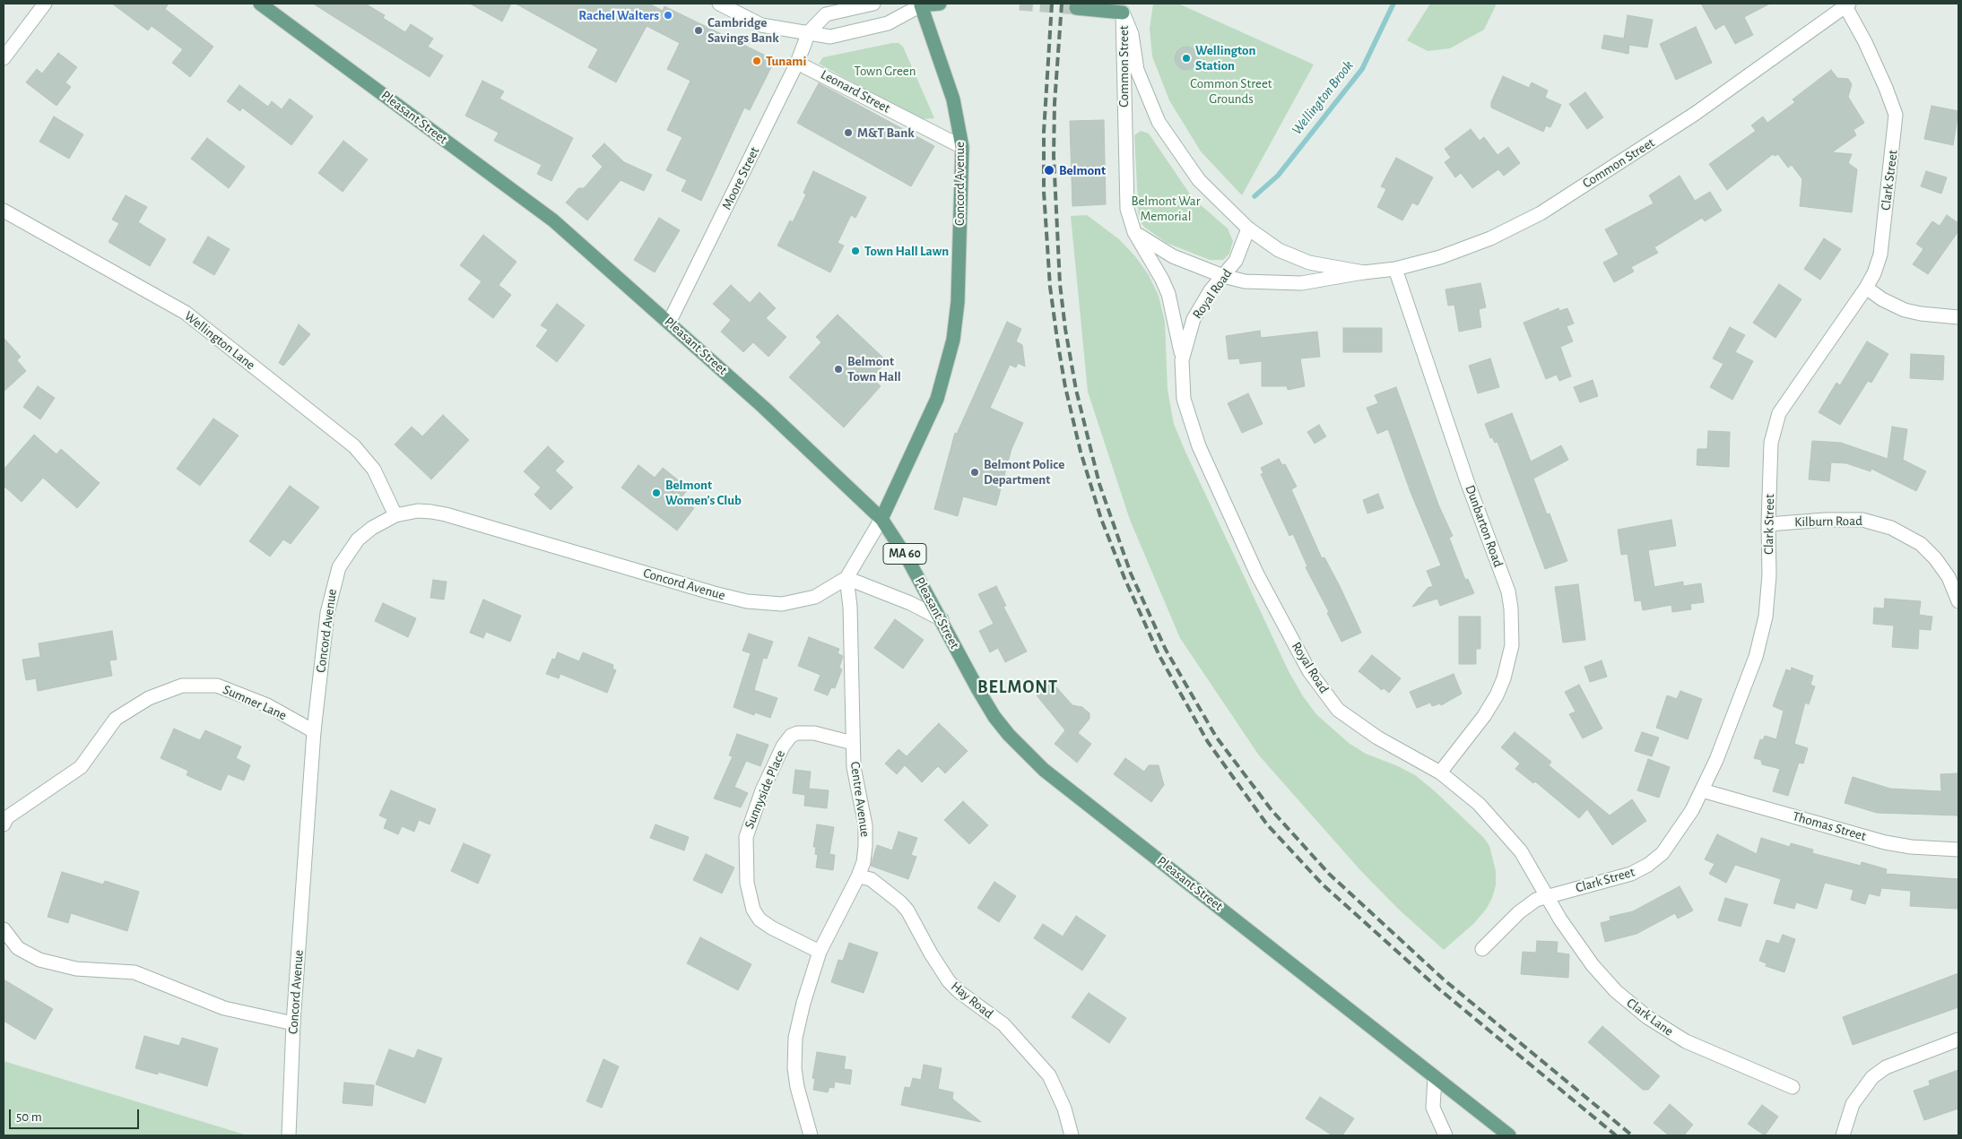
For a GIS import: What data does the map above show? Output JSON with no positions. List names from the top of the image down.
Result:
{
  "streets": {
    "main road": ["Pleasant Street", "Concord Avenue", "MA 60"],
    "street": [
      "Common Street",
      "Leonard Street",
      "Moore Street",
      "Clark Street",
      "Royal Road",
      "Wellington Lane",
      "Kilburn Road",
      "Dunbarton Road",
      "Sumner Lane",
      "Sunnyside Place",
      "Centre Avenue",
      "Thomas Street",
      "Hay Road",
      "Clark Lane"
    ]
  },
  "crossings": [
    ["Common Street", "Clark Street"],
    ["Common Street", "Royal Road"],
    ["Common Street", "Dunbarton Road"],
    ["Leonard Street", "Moore Street"],
    ["Leonard Street", "Concord Avenue"],
    ["Pleasant Street", "Moore Street"],
    ["Pleasant Street", "Concord Avenue"],
    ["Clark Street", "Royal Road"],
    ["Clark Street", "Kilburn Road"],
    ["Clark Street", "Thomas Street"],
    ["Clark Street", "Clark Lane"],
    ["Concord Avenue", "Wellington Lane"],
    ["Concord Avenue", "Sumner Lane"],
    ["Concord Avenue", "Centre Avenue"],
    ["Royal Road", "Dunbarton Road"],
    ["Royal Road", "Clark Lane"],
    ["Sunnyside Place", "Centre Avenue"],
    ["Centre Avenue", "Hay Road"]
  ],
  "districts": ["BELMONT"],
  "water": ["Wellington Brook"],
  "parks": ["Town Green", "Common Street Grounds", "Belmont War Memorial"],
  "places": [
    "Rachel Walters",
    "Cambridge Savings Bank",
    "Wellington Station",
    "Tunami",
    "M&T Bank",
    "Belmont",
    "Town Hall Lawn",
    "Belmont Town Hall",
    "Belmont Police Department",
    "Belmont Women's Club"
  ],
  "scale_bar": "50 m"
}
